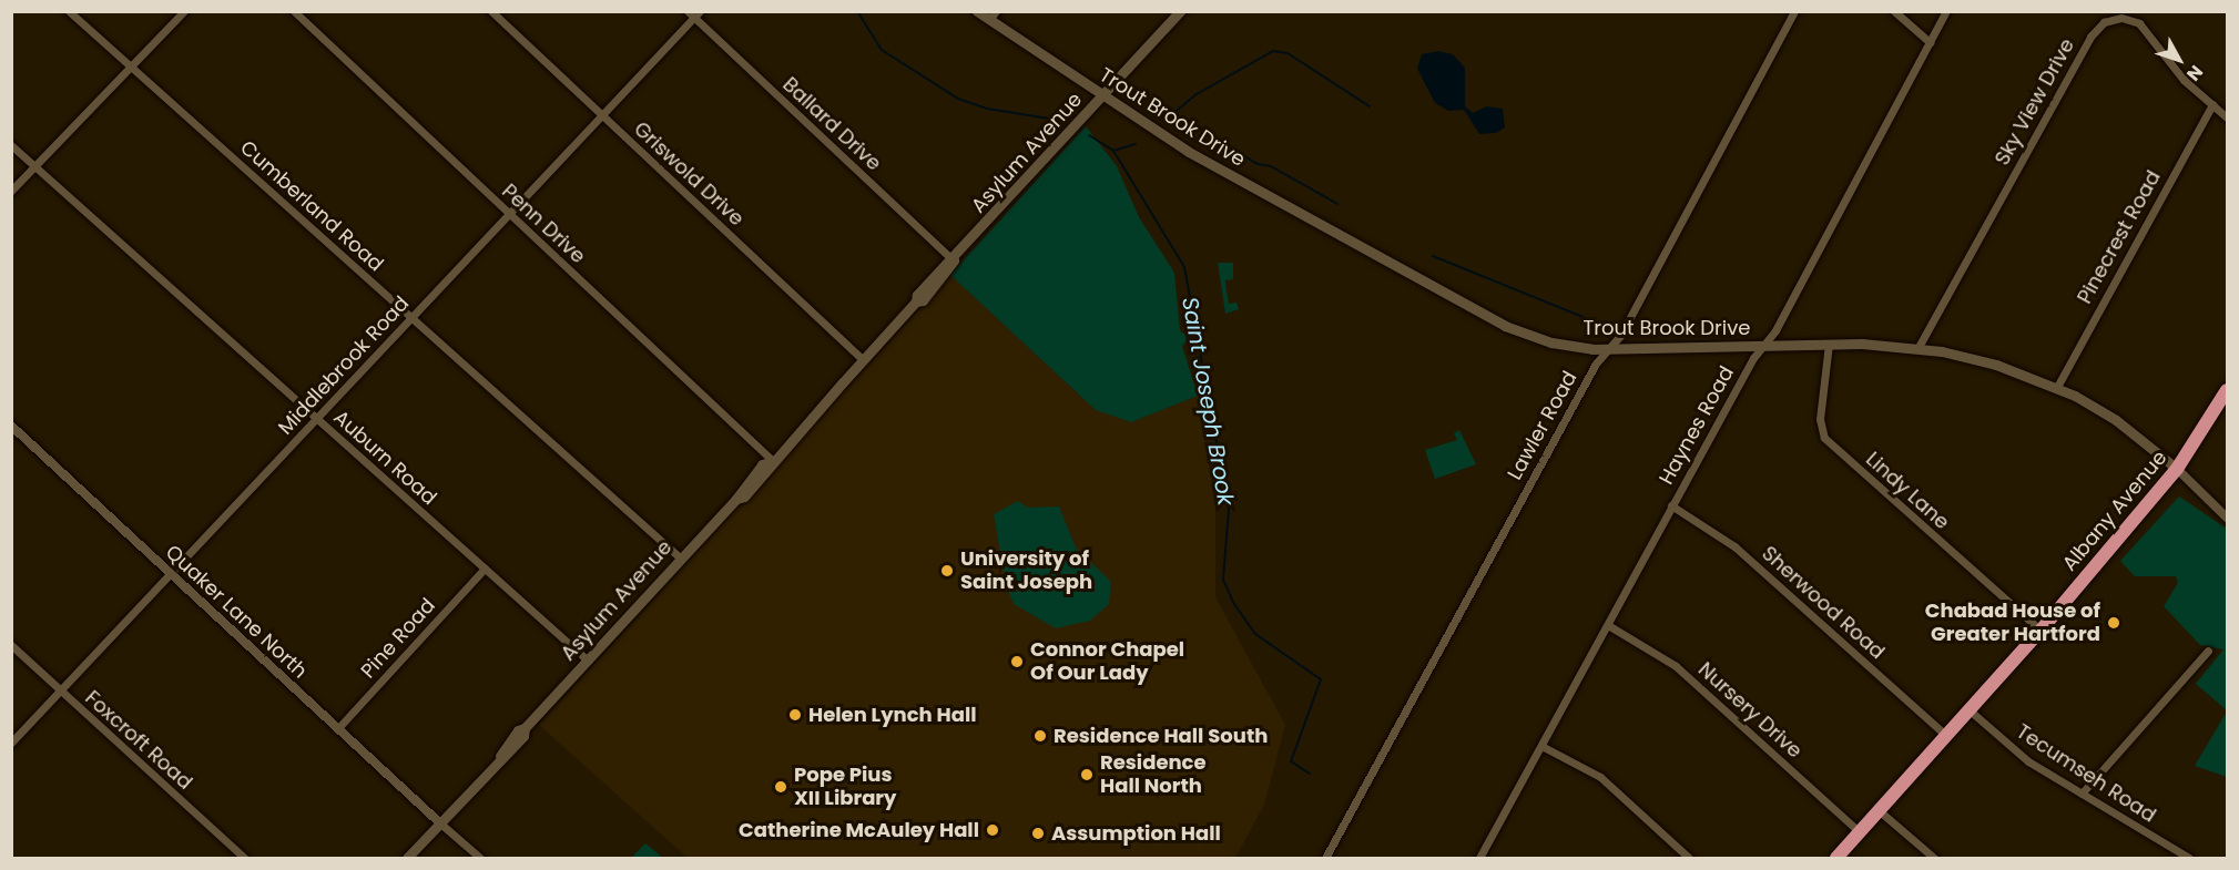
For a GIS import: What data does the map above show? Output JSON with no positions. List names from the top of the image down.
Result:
{
  "streets": {
    "highway": ["Albany Avenue"],
    "main road": ["Trout Brook Drive", "Asylum Avenue"],
    "street": [
      "Sky View Drive",
      "Ballard Drive",
      "Griswold Drive",
      "Cumberland Road",
      "Penn Drive",
      "Pinecrest Road",
      "Middlebrook Road",
      "Lawler Road",
      "Haynes Road",
      "Auburn Road",
      "Lindy Lane",
      "Sherwood Road",
      "Quaker Lane North",
      "Pine Road",
      "Nursery Drive",
      "Foxcroft Road",
      "Tecumseh Road"
    ]
  },
  "crossings": [
    ["Sky View Drive", "Trout Brook Drive"],
    ["Sky View Drive", "Pinecrest Road"],
    ["Trout Brook Drive", "Asylum Avenue"],
    ["Trout Brook Drive", "Pinecrest Road"],
    ["Trout Brook Drive", "Lawler Road"],
    ["Trout Brook Drive", "Haynes Road"],
    ["Trout Brook Drive", "Lindy Lane"],
    ["Trout Brook Drive", "Albany Avenue"],
    ["Ballard Drive", "Asylum Avenue"],
    ["Ballard Drive", "Middlebrook Road"],
    ["Asylum Avenue", "Griswold Drive"],
    ["Asylum Avenue", "Cumberland Road"],
    ["Asylum Avenue", "Penn Drive"],
    ["Asylum Avenue", "Auburn Road"],
    ["Asylum Avenue", "Quaker Lane North"],
    ["Griswold Drive", "Middlebrook Road"],
    ["Cumberland Road", "Middlebrook Road"],
    ["Penn Drive", "Middlebrook Road"],
    ["Middlebrook Road", "Auburn Road"],
    ["Middlebrook Road", "Quaker Lane North"],
    ["Middlebrook Road", "Foxcroft Road"],
    ["Haynes Road", "Sherwood Road"],
    ["Haynes Road", "Nursery Drive"],
    ["Auburn Road", "Pine Road"],
    ["Lindy Lane", "Albany Avenue"],
    ["Albany Avenue", "Sherwood Road"],
    ["Albany Avenue", "Nursery Drive"],
    ["Albany Avenue", "Tecumseh Road"],
    ["Quaker Lane North", "Pine Road"]
  ],
  "water": ["Saint Joseph Brook"],
  "places": [
    "University of Saint Joseph",
    "Chabad House of Greater Hartford",
    "Connor Chapel Of Our Lady",
    "Helen Lynch Hall",
    "Residence Hall South",
    "Residence Hall North",
    "Pope Pius XII Library",
    "Catherine McAuley Hall",
    "Assumption Hall"
  ],
  "north": "bottom right"
}
